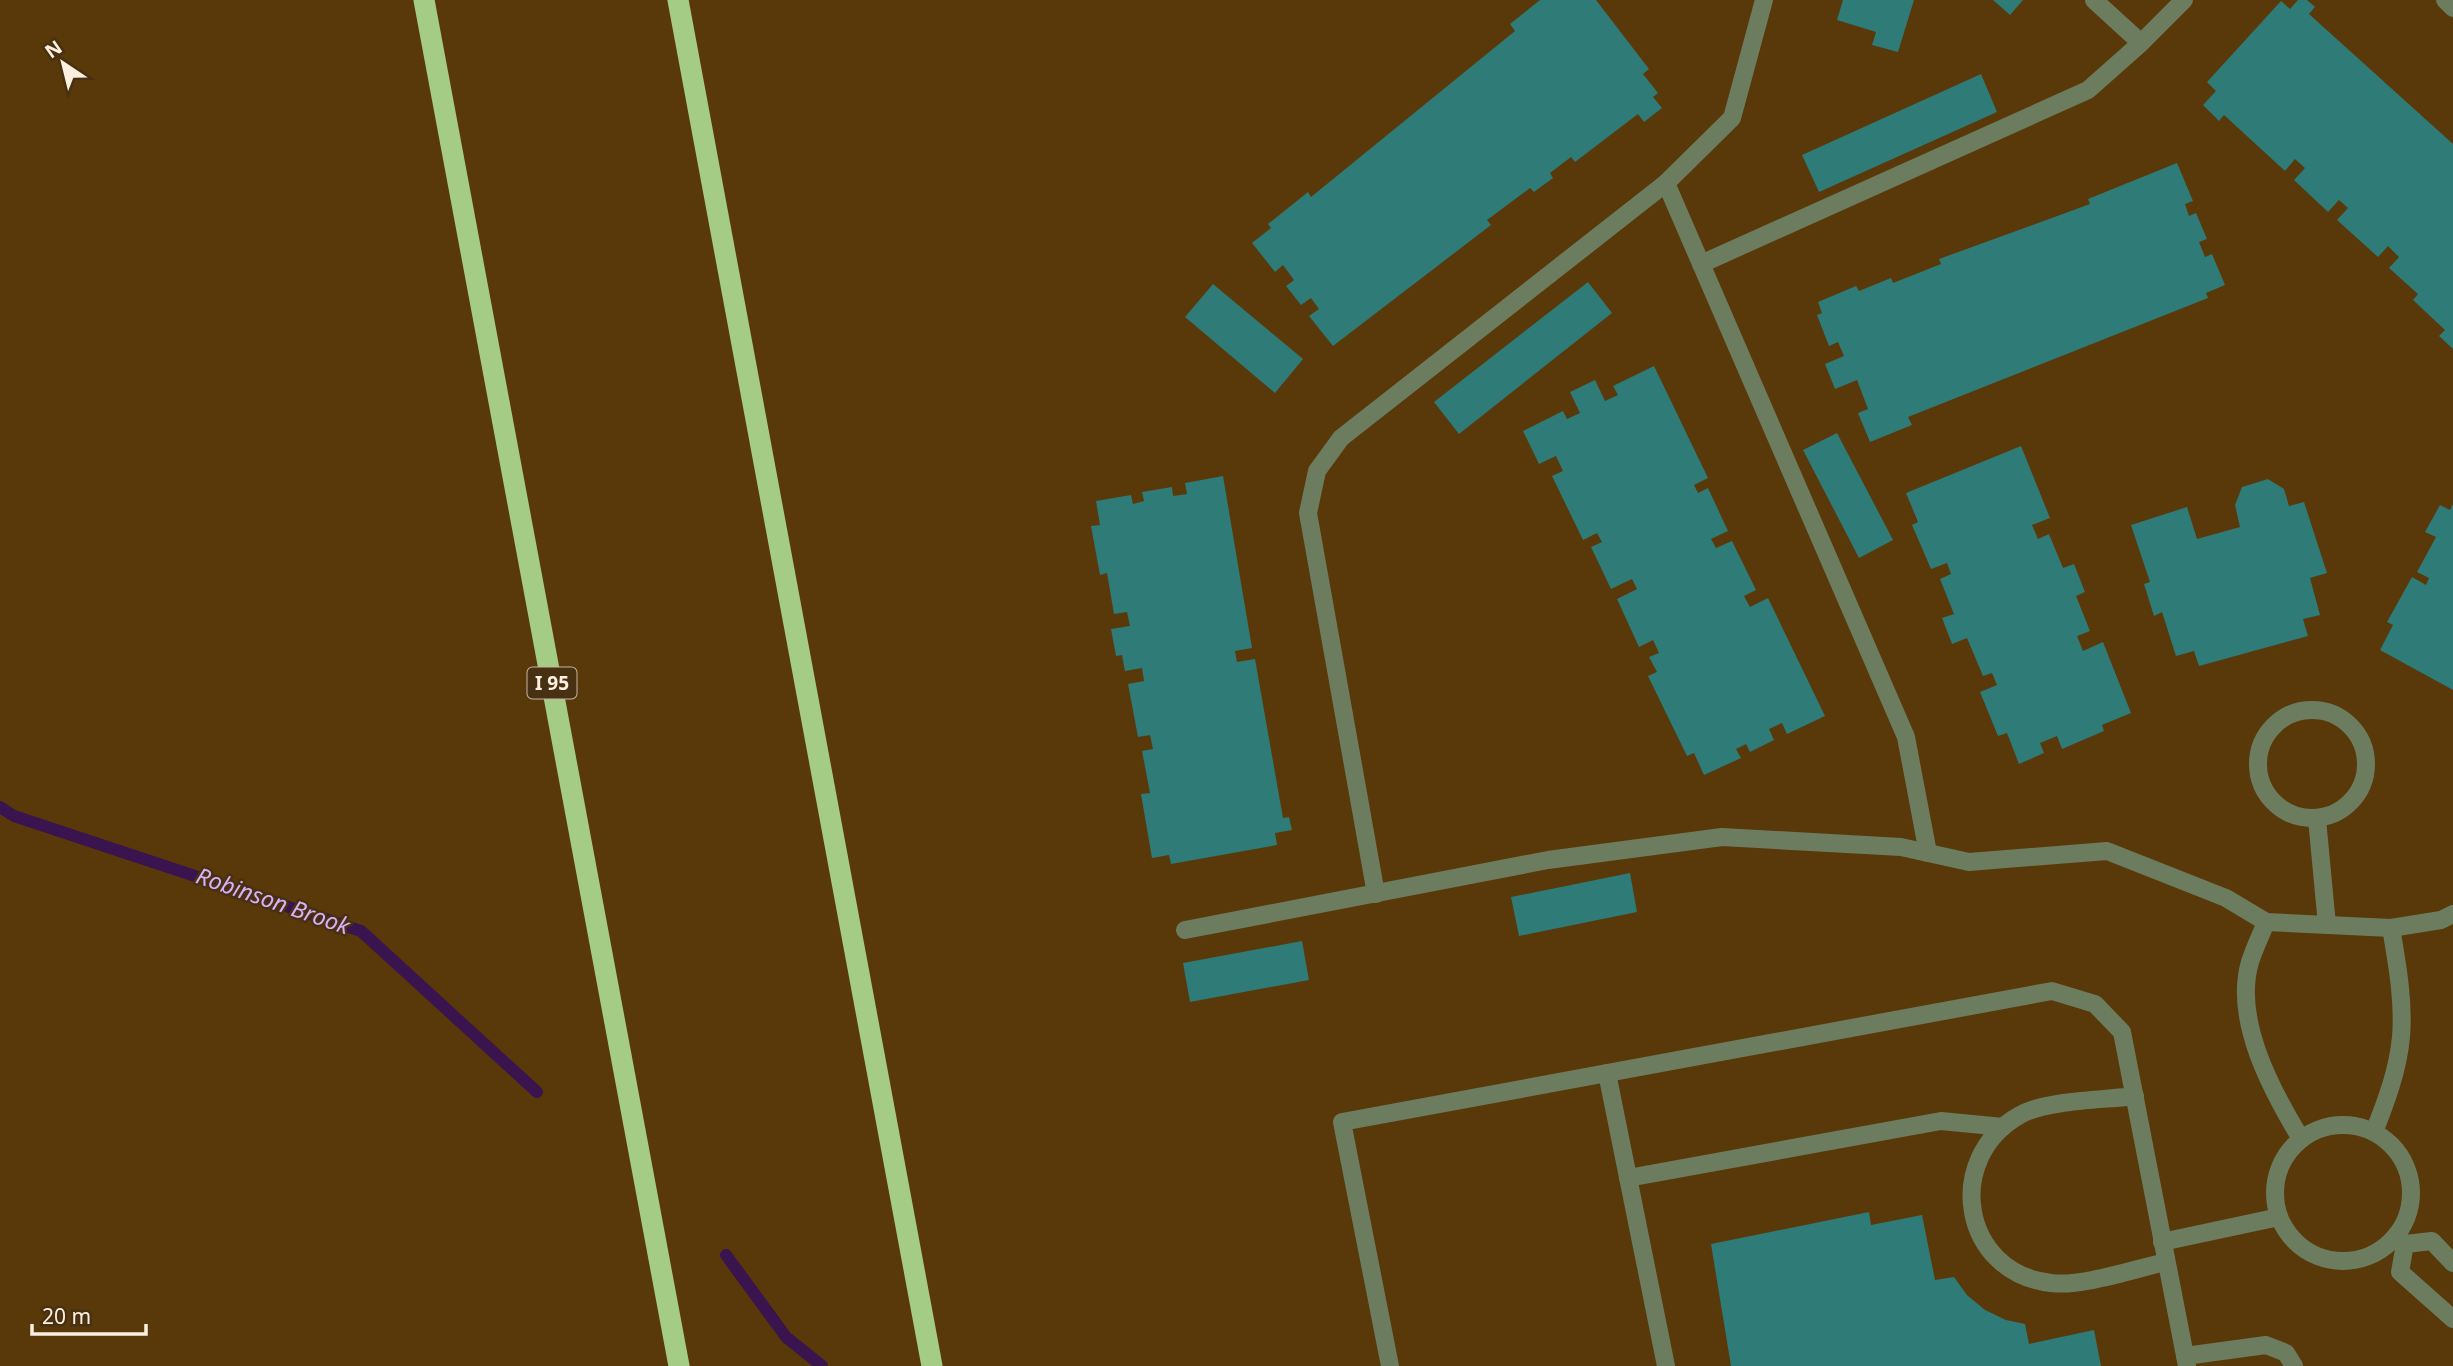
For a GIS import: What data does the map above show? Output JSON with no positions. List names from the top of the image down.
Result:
{
  "streets": {
    "highway": ["I 95"]
  },
  "water": ["Robinson Brook"],
  "scale_bar": "20 m",
  "north": "top left"
}
